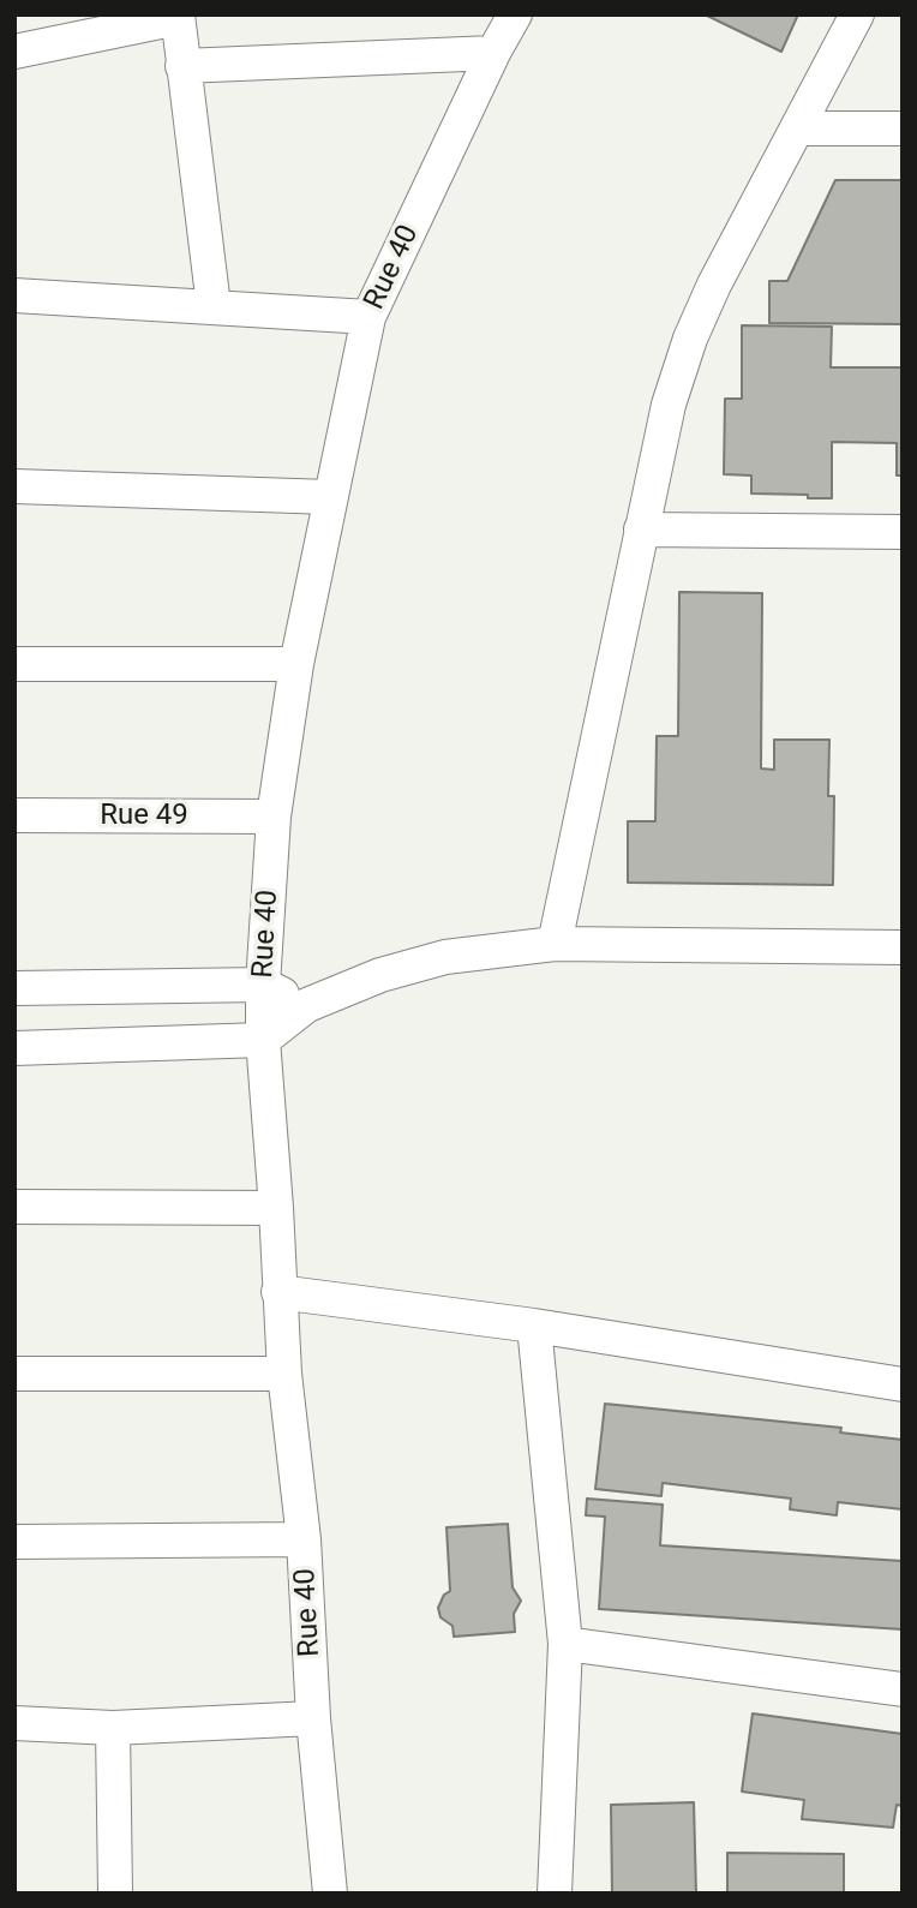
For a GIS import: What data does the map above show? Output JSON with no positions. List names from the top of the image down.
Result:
{
  "streets": {
    "street": ["Rue 40", "Rue 49"]
  },
  "crossings": [
    ["Rue 40", "Rue 49"]
  ]
}
